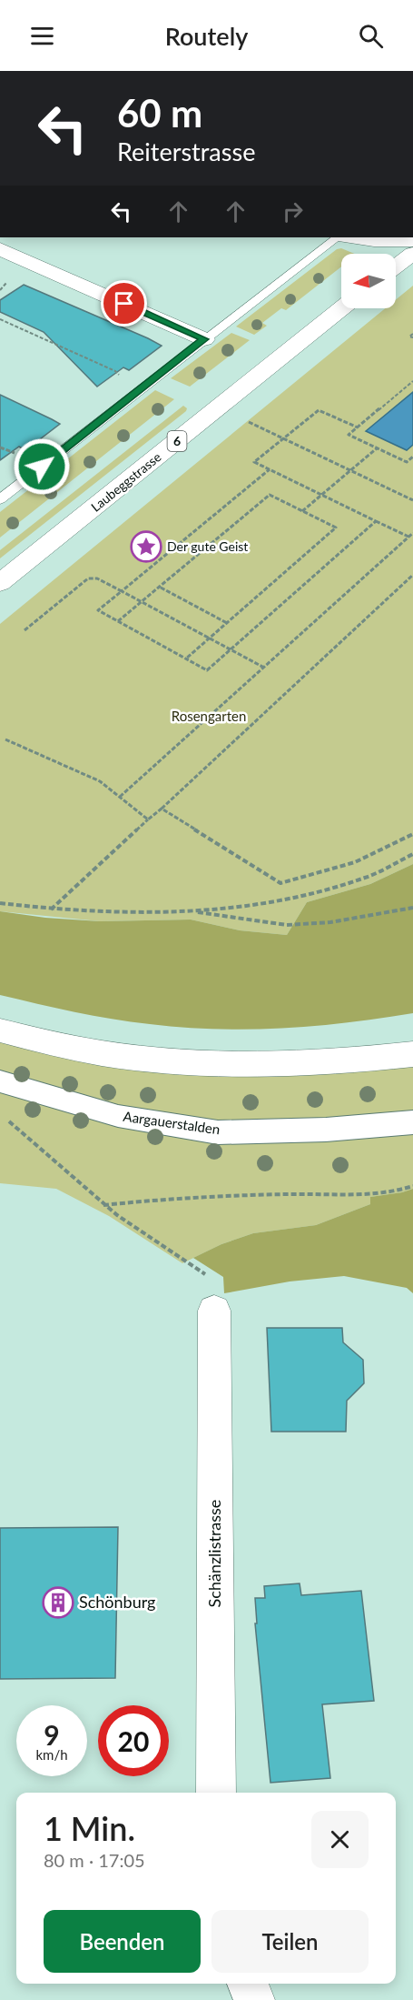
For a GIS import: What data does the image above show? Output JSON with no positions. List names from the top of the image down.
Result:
{
  "streets": {
    "main road": ["6", "Laubeggstrasse", "Schänzlistrasse"],
    "street": ["Aargauerstalden"]
  },
  "parks": ["Rosengarten"],
  "places": {
    "place": ["Der gute Geist"],
    "building": ["Schönburg"]
  },
  "north": "left",
  "page": {
    "header": "Routely",
    "turn": ["60 m", "Reiterstrasse"],
    "speed": "9 km/h",
    "limit": "20",
    "heading": ["1 Min.", "80 m · 17:05"],
    "buttons": ["Beenden", "Teilen"]
  }
}
